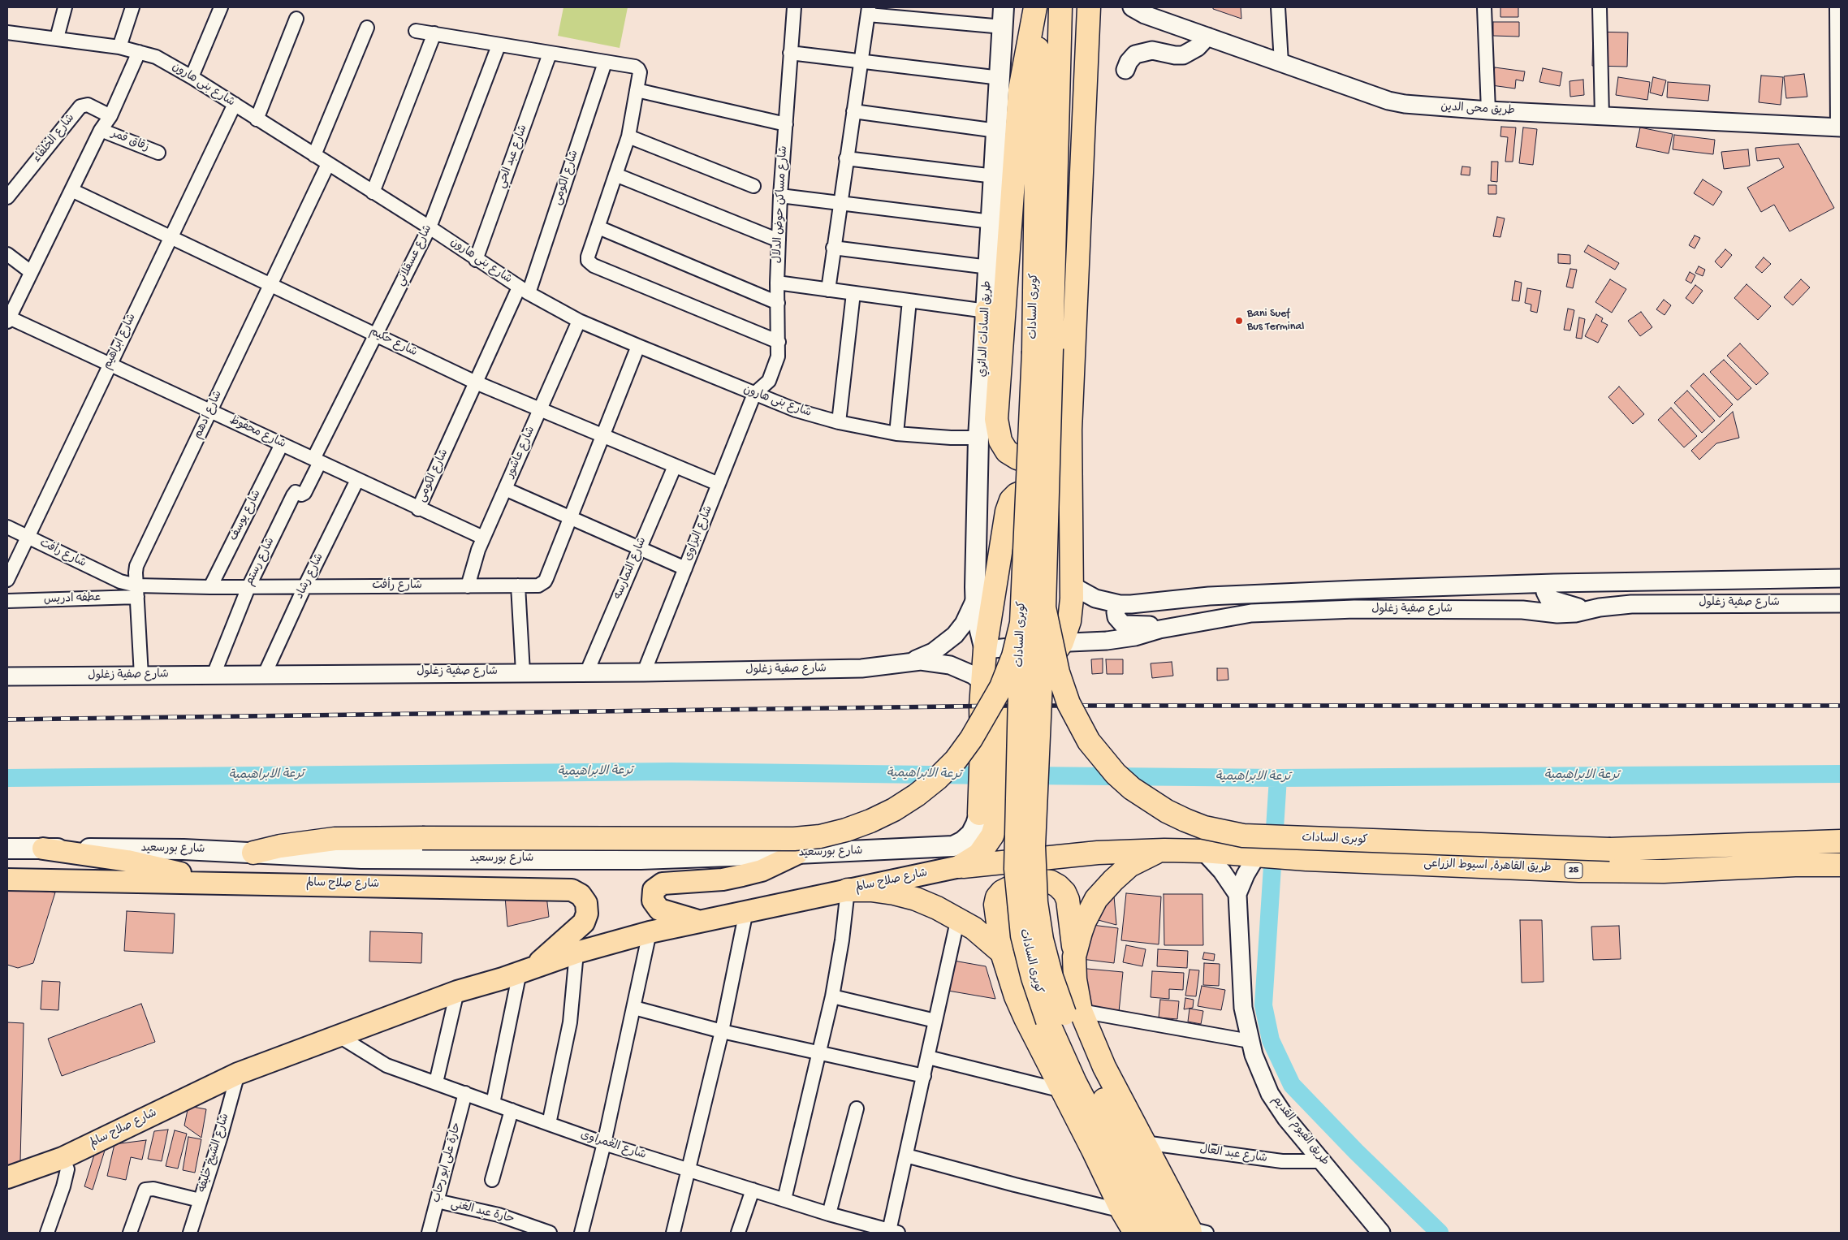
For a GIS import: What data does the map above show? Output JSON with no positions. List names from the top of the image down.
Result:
{
  "streets": {
    "highway": [
      "كوبرى السادات",
      "طريق القاهرة, اسيوط الزراعى",
      "25",
      "شارع صلاح سالم"
    ],
    "main road": ["طريق السادات الدائري", "شارع بورسعيد"],
    "street": [
      "شارع بنى هارون",
      "طريق محى الدين",
      "شارع الخلفاء",
      "زقاق قمر",
      "شارع عبد الحي",
      "شارع الكومى",
      "شارع مساكن حوض الدلال",
      "شارع عسقلاني",
      "شارع ابراهيم",
      "شارع حكيم",
      "شارع ادهم",
      "شارع محفوظ",
      "شارع عاشور",
      "شارع يوسف",
      "شارع البزاوى",
      "شارع رأفت",
      "شارع رستم",
      "شارع النمارسه",
      "شارع رشاد",
      "عطفه ادريس",
      "شارع صفية زغلول",
      "طريق الفيوم القديم",
      "شارع الغمراوى",
      "شارع الشيخ خليفه",
      "شارع عبد العال",
      "حارة على ابو رحاب",
      "حارة عبد الغنى"
    ]
  },
  "crossings": [
    ["شارع بنى هارون", "شارع عبد الحي"],
    ["شارع بنى هارون", "شارع الكومى"],
    ["شارع بنى هارون", "شارع مساكن حوض الدلال"],
    ["شارع بنى هارون", "شارع عسقلاني"],
    ["شارع بنى هارون", "طريق السادات الدائري"],
    ["شارع بنى هارون", "شارع ابراهيم"],
    ["شارع بنى هارون", "شارع ادهم"],
    ["شارع بنى هارون", "شارع عاشور"],
    ["شارع بنى هارون", "شارع البزاوى"],
    ["شارع بنى هارون", "شارع رأفت"],
    ["شارع الكومى", "شارع حكيم"],
    ["شارع الكومى", "شارع محفوظ"],
    ["شارع مساكن حوض الدلال", "شارع البزاوى"],
    ["شارع عسقلاني", "شارع حكيم"],
    ["شارع عسقلاني", "شارع محفوظ"],
    ["شارع عسقلاني", "شارع رستم"],
    ["طريق السادات الدائري", "شارع صفية زغلول"],
    ["شارع ابراهيم", "شارع حكيم"],
    ["شارع ابراهيم", "شارع محفوظ"],
    ["شارع ابراهيم", "شارع رأفت"],
    ["شارع حكيم", "شارع ادهم"],
    ["شارع حكيم", "شارع عاشور"],
    ["شارع حكيم", "شارع البزاوى"],
    ["شارع حكيم", "شارع رأفت"],
    ["شارع حكيم", "شارع النمارسه"],
    ["شارع ادهم", "شارع محفوظ"],
    ["شارع ادهم", "شارع رأفت"],
    ["شارع ادهم", "عطفه ادريس"],
    ["شارع ادهم", "شارع صفية زغلول"],
    ["شارع محفوظ", "شارع عاشور"],
    ["شارع محفوظ", "شارع يوسف"],
    ["شارع محفوظ", "شارع رستم"],
    ["شارع محفوظ", "شارع رشاد"],
    ["شارع عاشور", "شارع رأفت"],
    ["شارع يوسف", "شارع رأفت"],
    ["شارع البزاوى", "شارع صفية زغلول"],
    ["شارع رأفت", "شارع رستم"],
    ["شارع رأفت", "شارع رشاد"],
    ["شارع رأفت", "عطفه ادريس"],
    ["شارع رستم", "شارع صفية زغلول"],
    ["شارع النمارسه", "شارع صفية زغلول"],
    ["شارع رشاد", "شارع صفية زغلول"],
    ["طريق القاهرة, اسيوط الزراعى", "شارع صلاح سالم"],
    ["طريق القاهرة, اسيوط الزراعى", "طريق الفيوم القديم"],
    ["شارع صلاح سالم", "طريق الفيوم القديم"],
    ["شارع صلاح سالم", "شارع الغمراوى"],
    ["شارع صلاح سالم", "شارع الشيخ خليفه"],
    ["طريق الفيوم القديم", "شارع عبد العال"],
    ["شارع الغمراوى", "حارة على ابو رحاب"],
    ["حارة على ابو رحاب", "حارة عبد الغنى"]
  ],
  "water": ["ترعة الابراهيمية"],
  "places": ["Bani Suef Bus Terminal"]
}
